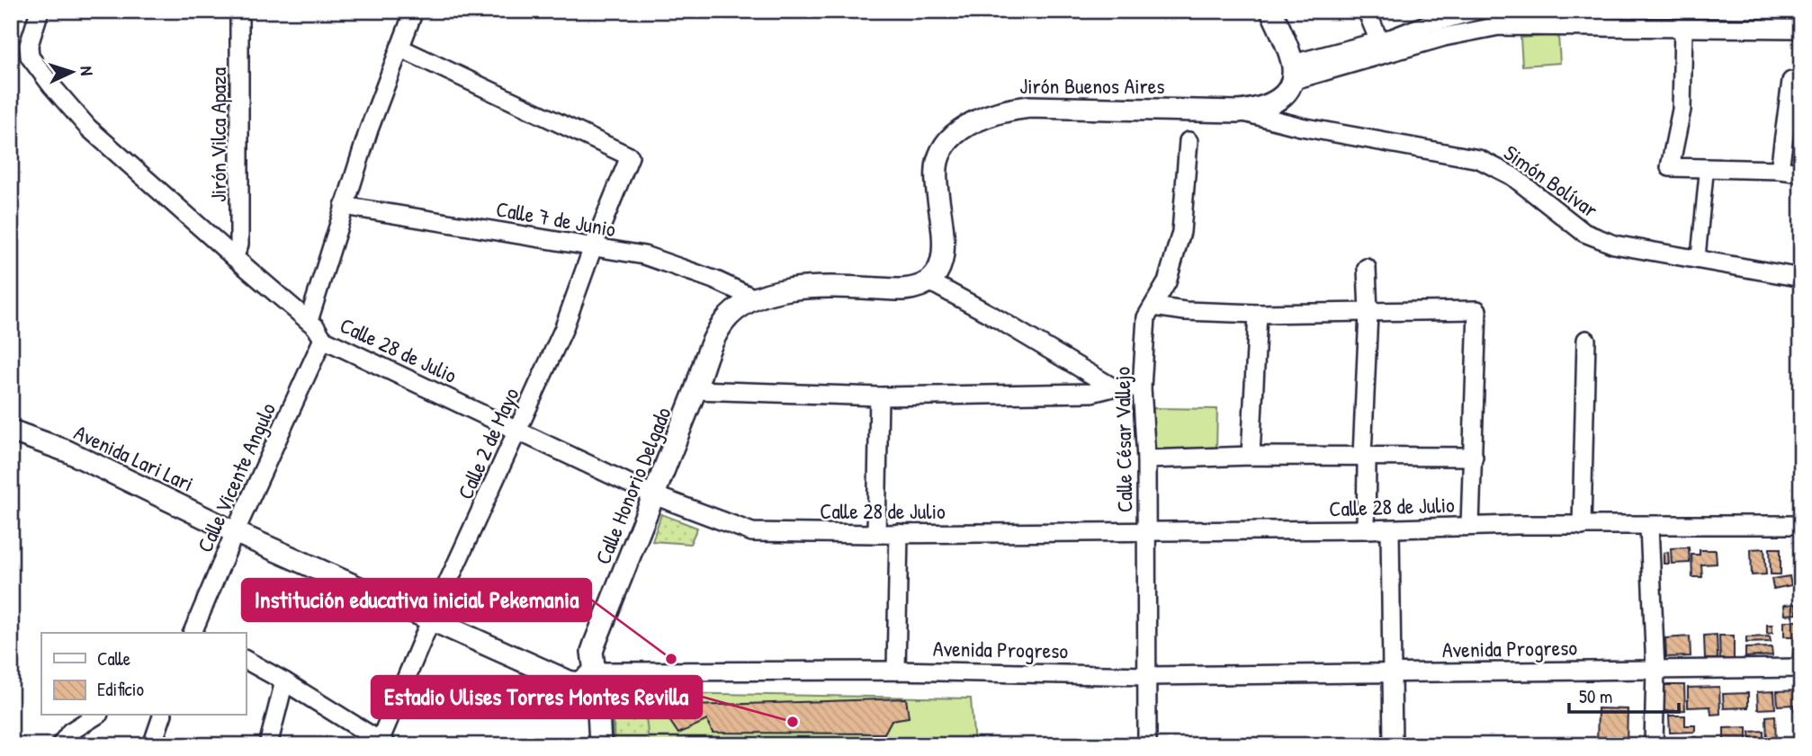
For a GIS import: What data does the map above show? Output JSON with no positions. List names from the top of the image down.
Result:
{
  "streets": {
    "street": [
      "Jirón Buenos Aires",
      "Jirón Vilca Apaza",
      "Simón Bolívar",
      "Calle 7 de Junio",
      "Calle 28 de Julio",
      "Calle César Vallejo",
      "Calle 2 de Mayo",
      "Avenida Lari Lari",
      "Calle Vicente Angulo",
      "Calle Honorio Delgado",
      "Avenida Progreso"
    ]
  },
  "crossings": [
    ["Jirón Buenos Aires", "Simón Bolívar"],
    ["Jirón Vilca Apaza", "Calle 28 de Julio"],
    ["Calle 7 de Junio", "Calle 2 de Mayo"],
    ["Calle 7 de Junio", "Calle Honorio Delgado"],
    ["Calle 28 de Julio", "Calle César Vallejo"],
    ["Calle 28 de Julio", "Calle 2 de Mayo"],
    ["Calle 28 de Julio", "Calle Vicente Angulo"],
    ["Calle 28 de Julio", "Calle Honorio Delgado"],
    ["Calle César Vallejo", "Avenida Progreso"],
    ["Calle 2 de Mayo", "Avenida Progreso"],
    ["Avenida Lari Lari", "Calle Vicente Angulo"],
    ["Avenida Lari Lari", "Avenida Progreso"],
    ["Calle Vicente Angulo", "Avenida Progreso"],
    ["Calle Honorio Delgado", "Avenida Progreso"]
  ],
  "places": ["Institución educativa inicial Pekemania", "Estadio Ulises Torres Montes Revilla"],
  "legend": ["Calle", "Edificio"],
  "scale_bar": "50 m",
  "north": "right"
}
